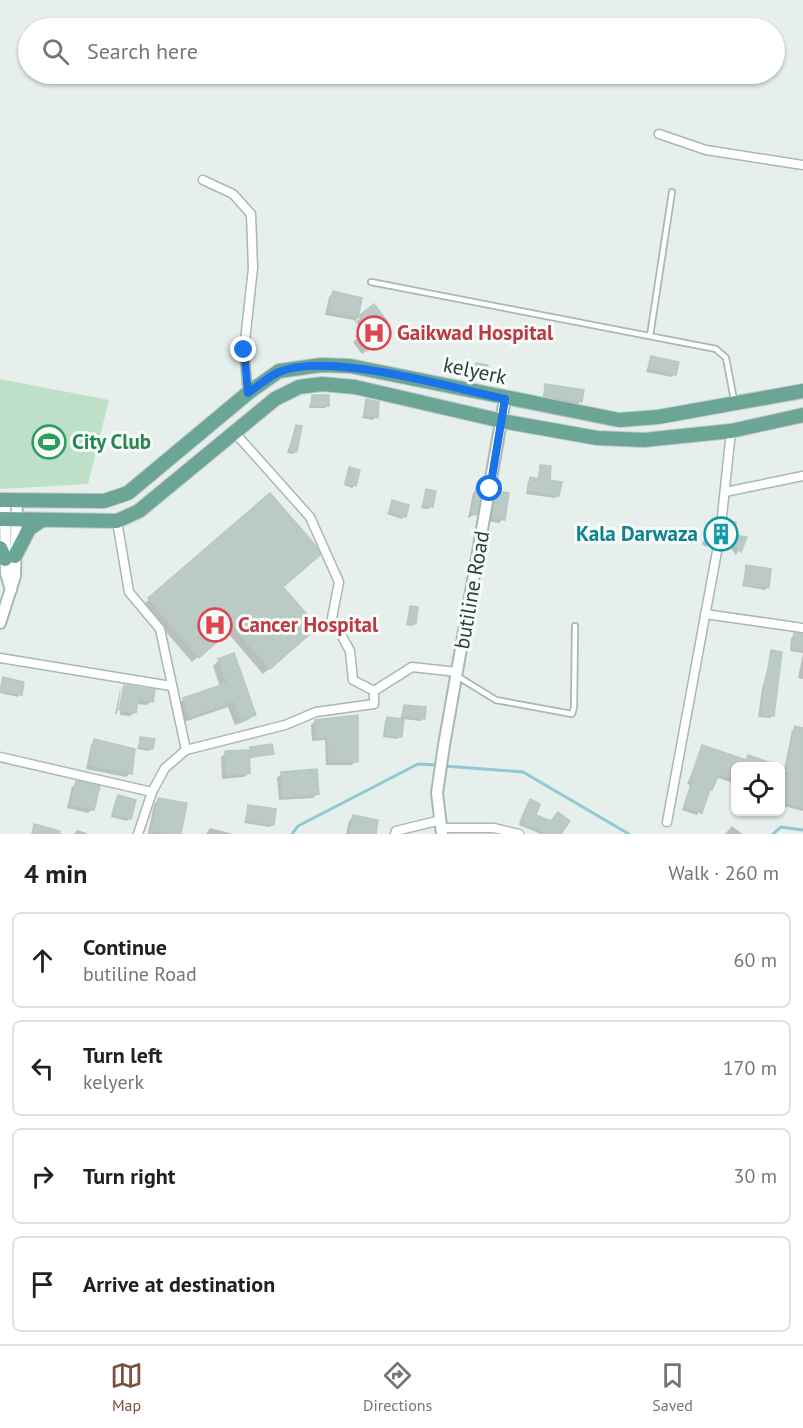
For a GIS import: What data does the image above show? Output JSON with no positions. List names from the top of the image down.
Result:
{
  "streets": {
    "main road": ["kelyerk"],
    "street": ["butiline Road"]
  },
  "crossings": [
    ["kelyerk", "butiline Road"]
  ],
  "places": {
    "hospital": ["Gaikwad Hospital", "Cancer Hospital"],
    "sports": ["City Club"],
    "building": ["Kala Darwaza"]
  },
  "page": {
    "search": "Search here",
    "heading": ["4 min", "Walk · 260 m"],
    "list": [
      ["Continue", "butiline Road", "60 m"],
      ["Turn left", "kelyerk", "170 m"],
      ["Turn right", "30 m"],
      "Arrive at destination"
    ],
    "nav": ["Map", "Directions", "Saved"]
  }
}
